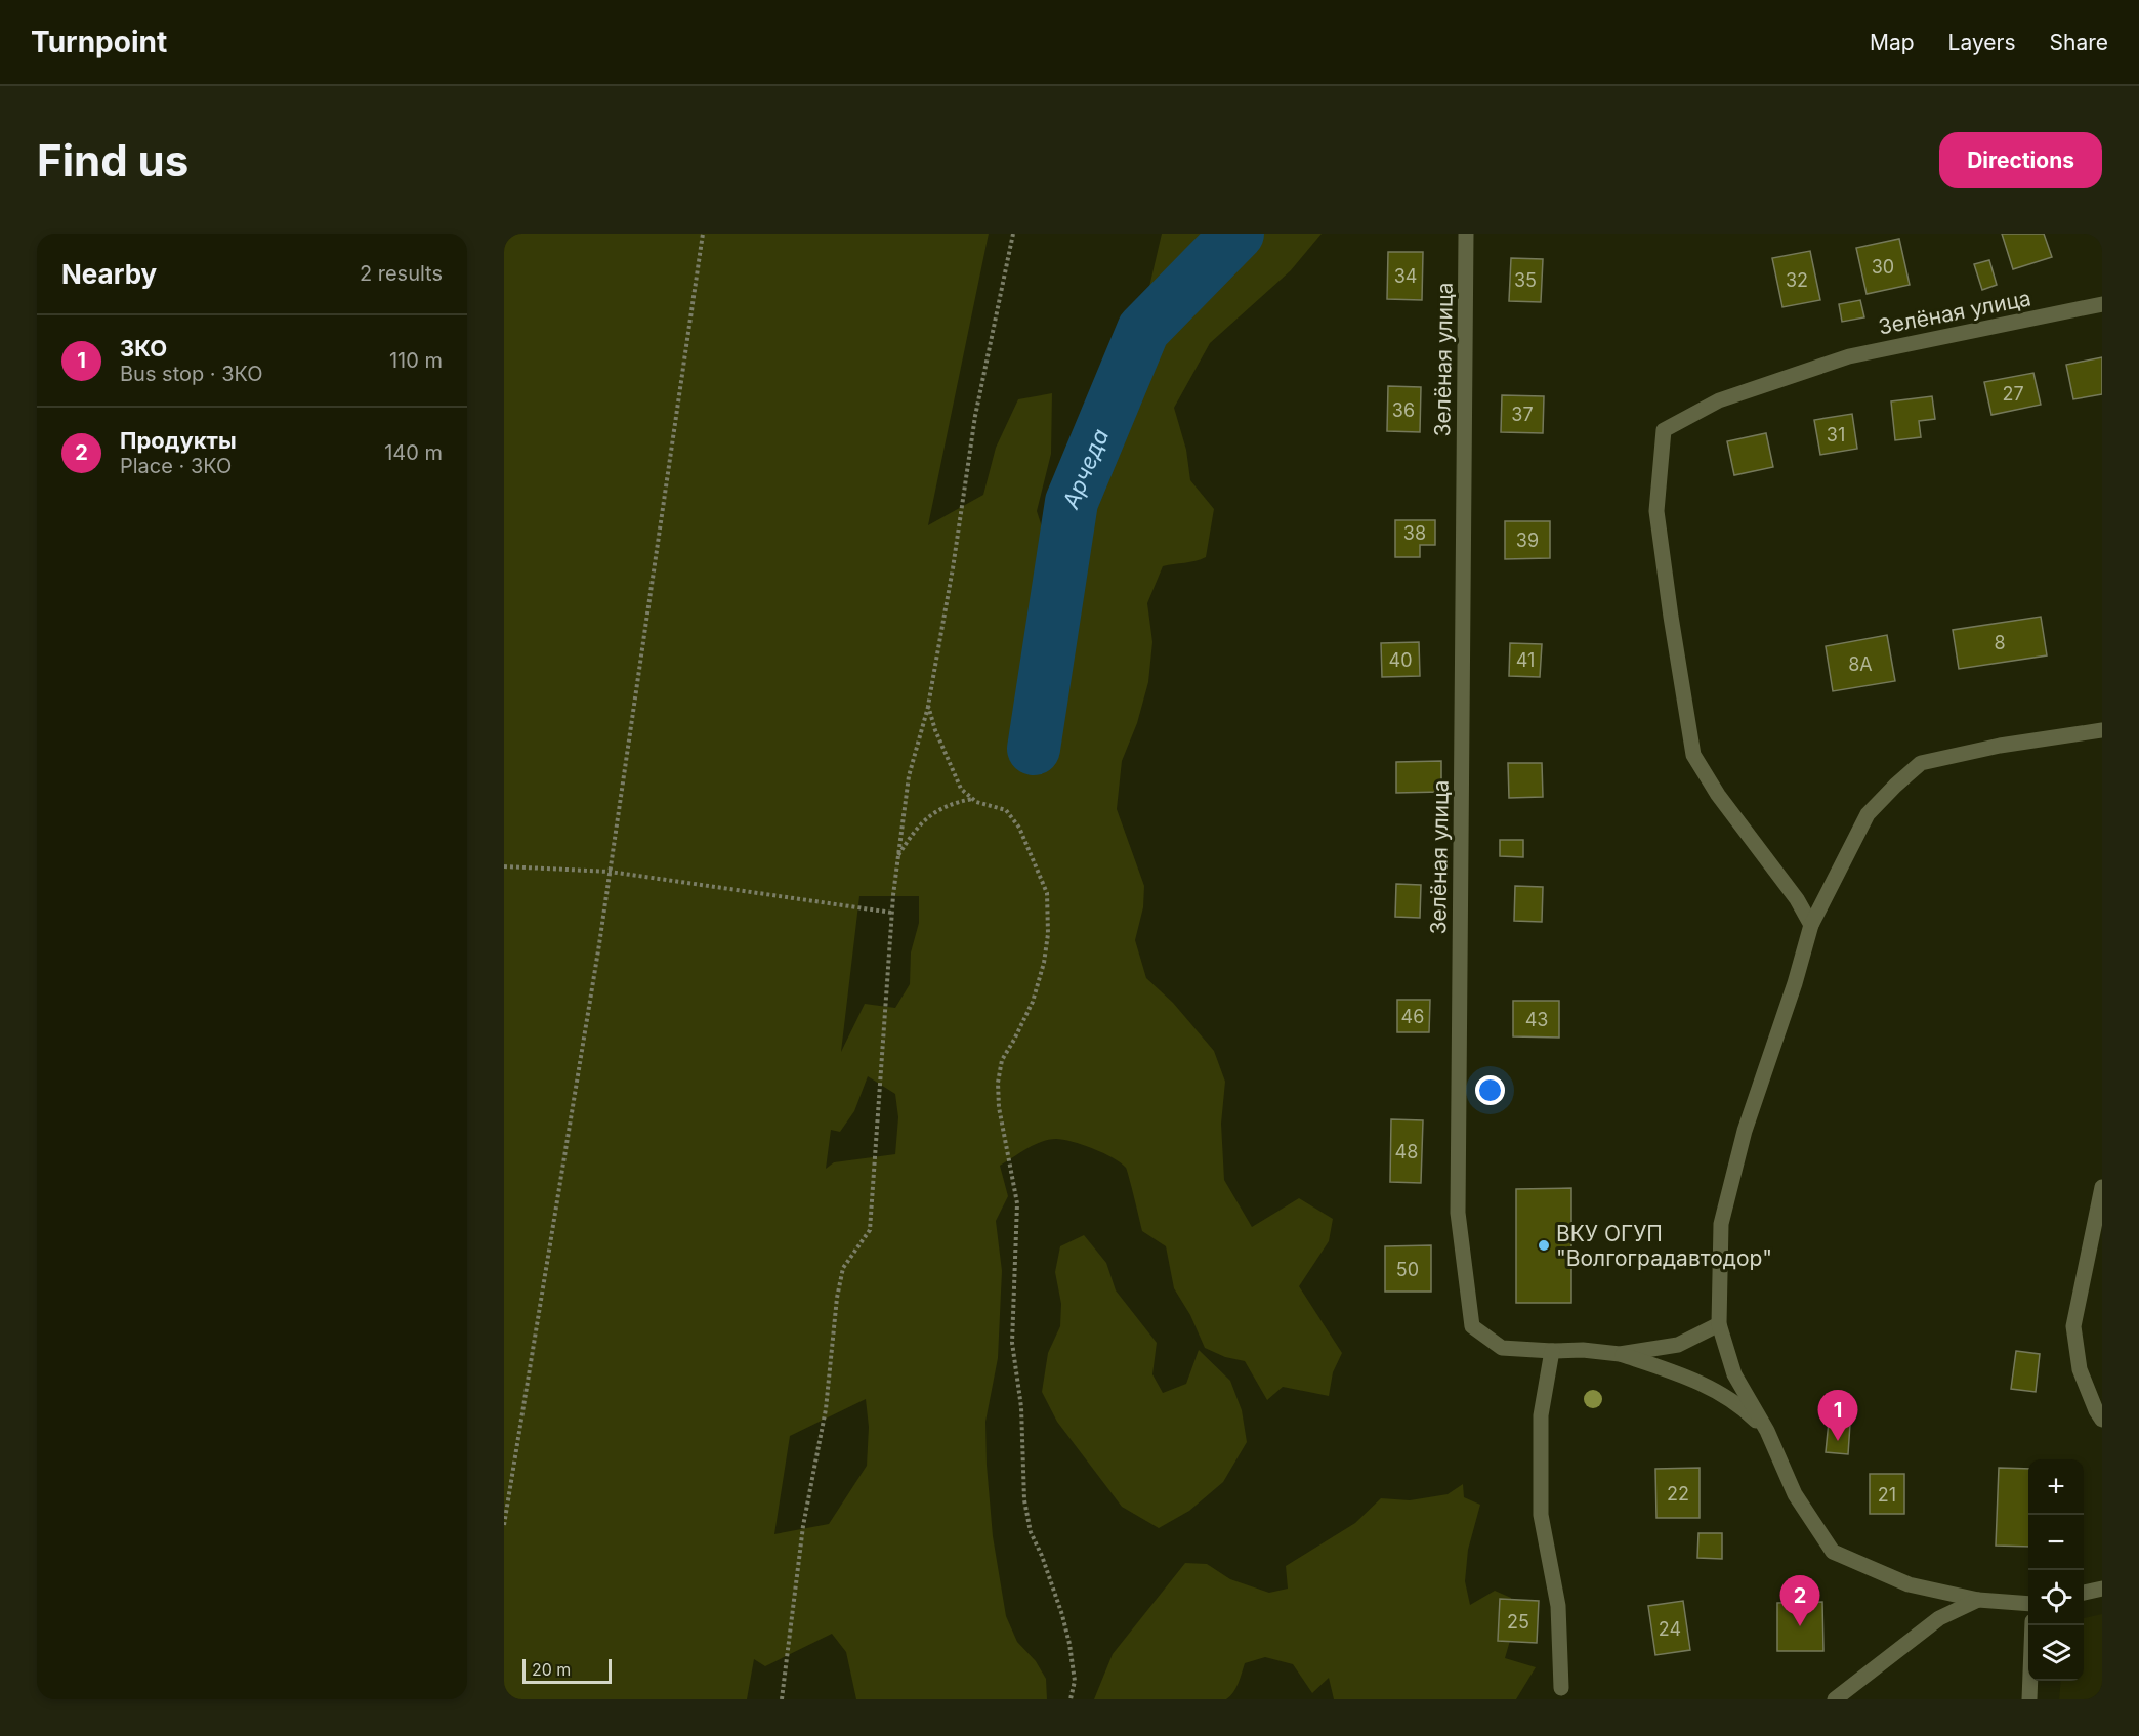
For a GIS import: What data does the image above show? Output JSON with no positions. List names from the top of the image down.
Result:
{
  "streets": {
    "street": ["Зелёная улица"]
  },
  "water": ["Арчеда"],
  "places": ["ВКУ ОГУП \"Волгоградавтодор\""],
  "house_numbers": [
    "30",
    "34",
    "35",
    "32",
    "27",
    "36",
    "37",
    "31",
    "38",
    "39",
    "8",
    "40",
    "41",
    "8А",
    "46",
    "43",
    "48",
    "50",
    "22",
    "21",
    "25",
    "24"
  ],
  "scale_bar": "20 m",
  "page": {
    "header": "Turnpoint",
    "nav": ["Map", "Layers", "Share"],
    "buttons": "Directions",
    "title": "Find us",
    "heading": ["Nearby", "2 results"],
    "list": [
      {
        "mark": "1",
        "name": "ЗКО",
        "note": "Bus stop · ЗКО",
        "value": "110 m"
      },
      {
        "mark": "2",
        "name": "Продукты",
        "note": "Place · ЗКО",
        "value": "140 m"
      }
    ],
    "pins": ["1", "2"],
    "map_buttons": ["+", "−"],
    "scale": "20 m"
  }
}
